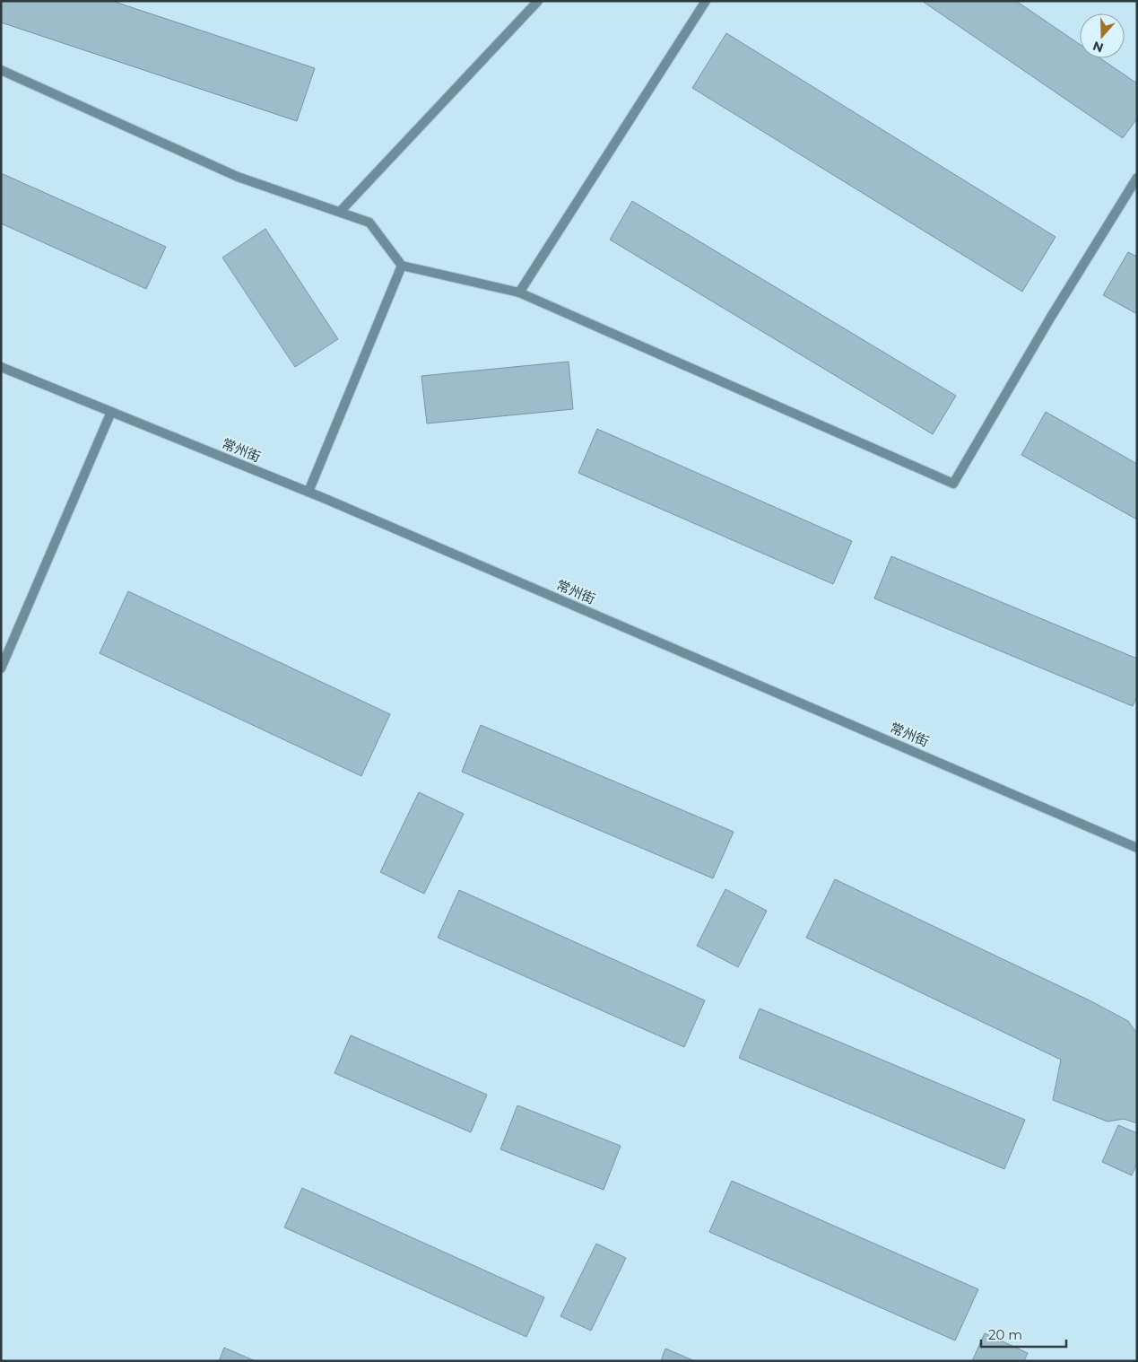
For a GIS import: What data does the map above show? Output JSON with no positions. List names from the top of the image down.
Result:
{
  "streets": {
    "street": ["常州街"]
  },
  "scale_bar": "20 m",
  "north": "bottom"
}
